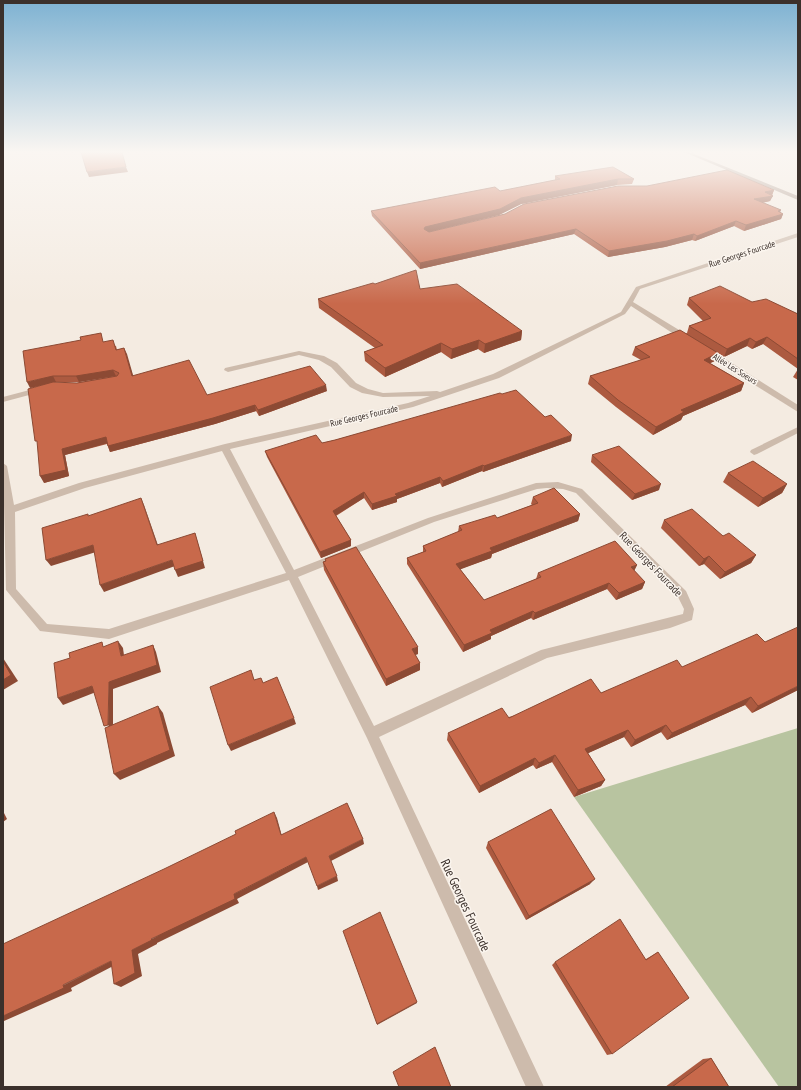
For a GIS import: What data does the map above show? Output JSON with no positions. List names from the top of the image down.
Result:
{
  "streets": {
    "street": ["Rue Georges Fourcade", "Allée Les Soeurs"]
  },
  "crossings": [
    ["Rue Georges Fourcade", "Allée Les Soeurs"]
  ]
}
